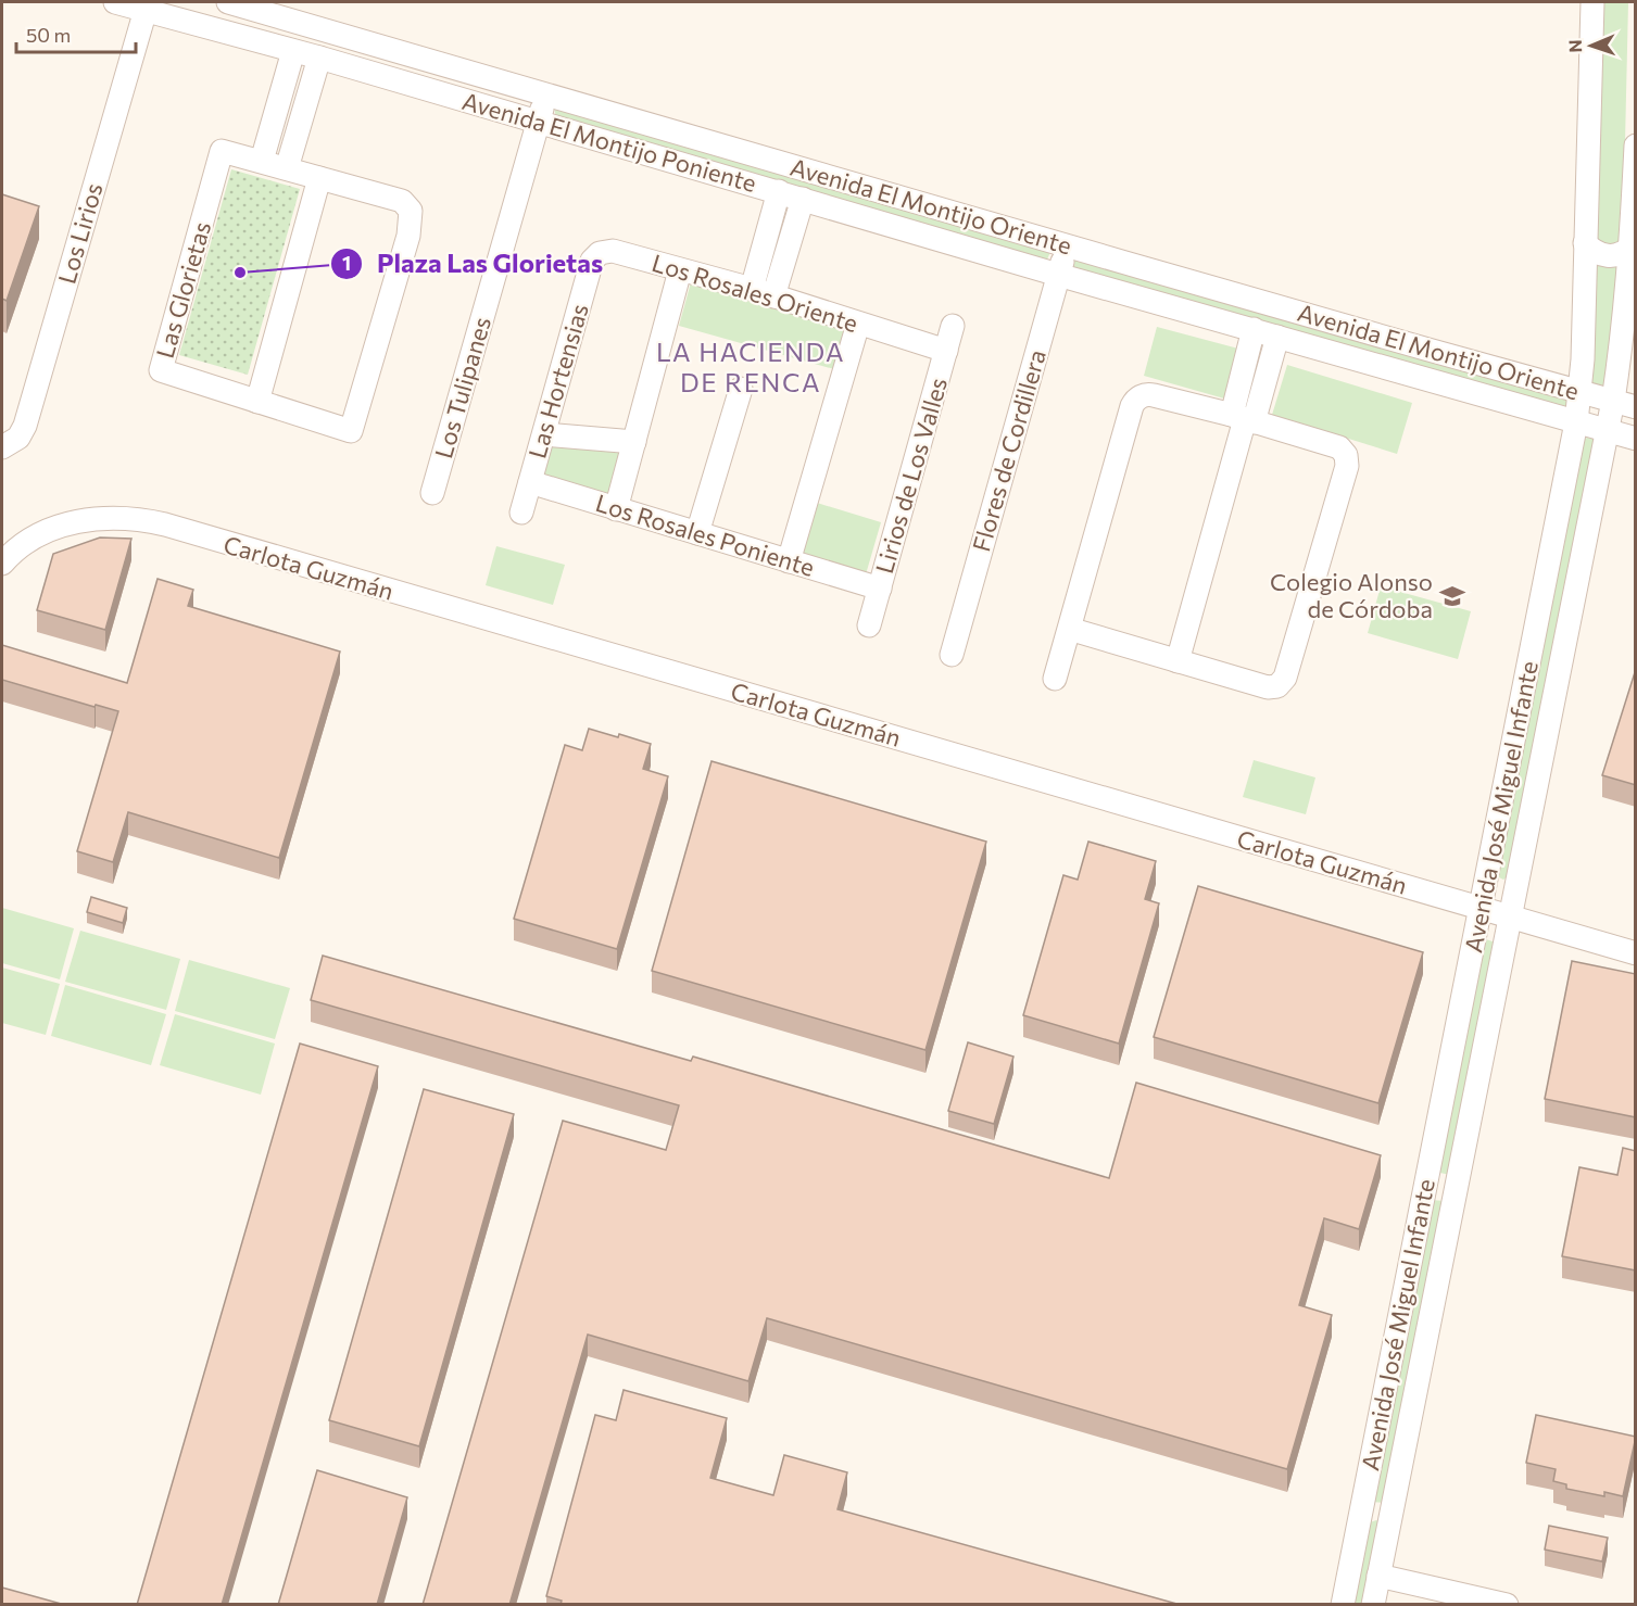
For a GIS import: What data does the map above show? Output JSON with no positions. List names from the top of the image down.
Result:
{
  "streets": {
    "street": [
      "Avenida El Montijo Poniente",
      "Avenida El Montijo Oriente",
      "Los Lirios",
      "Las Glorietas",
      "Los Rosales Oriente",
      "Las Hortensias",
      "Los Tulipanes",
      "Flores de Cordillera",
      "Lirios de Los Valles",
      "Los Rosales Poniente",
      "Carlota Guzmán",
      "Avenida José Miguel Infante"
    ]
  },
  "crossings": [
    ["Avenida El Montijo Poniente", "Los Lirios"],
    ["Avenida El Montijo Poniente", "Los Tulipanes"],
    ["Avenida El Montijo Poniente", "Flores de Cordillera"],
    ["Avenida El Montijo Poniente", "Avenida José Miguel Infante"],
    ["Avenida El Montijo Oriente", "Los Tulipanes"],
    ["Avenida El Montijo Oriente", "Flores de Cordillera"],
    ["Avenida El Montijo Oriente", "Avenida José Miguel Infante"],
    ["Los Rosales Oriente", "Las Hortensias"],
    ["Los Rosales Oriente", "Lirios de Los Valles"],
    ["Las Hortensias", "Los Rosales Poniente"],
    ["Lirios de Los Valles", "Los Rosales Poniente"],
    ["Carlota Guzmán", "Avenida José Miguel Infante"]
  ],
  "districts": ["LA HACIENDA DE RENCA"],
  "places": {
    "other": ["Plaza Las Glorietas"],
    "school or university": ["Colegio Alonso de Córdoba"]
  },
  "scale_bar": "50 m",
  "north": "left"
}
